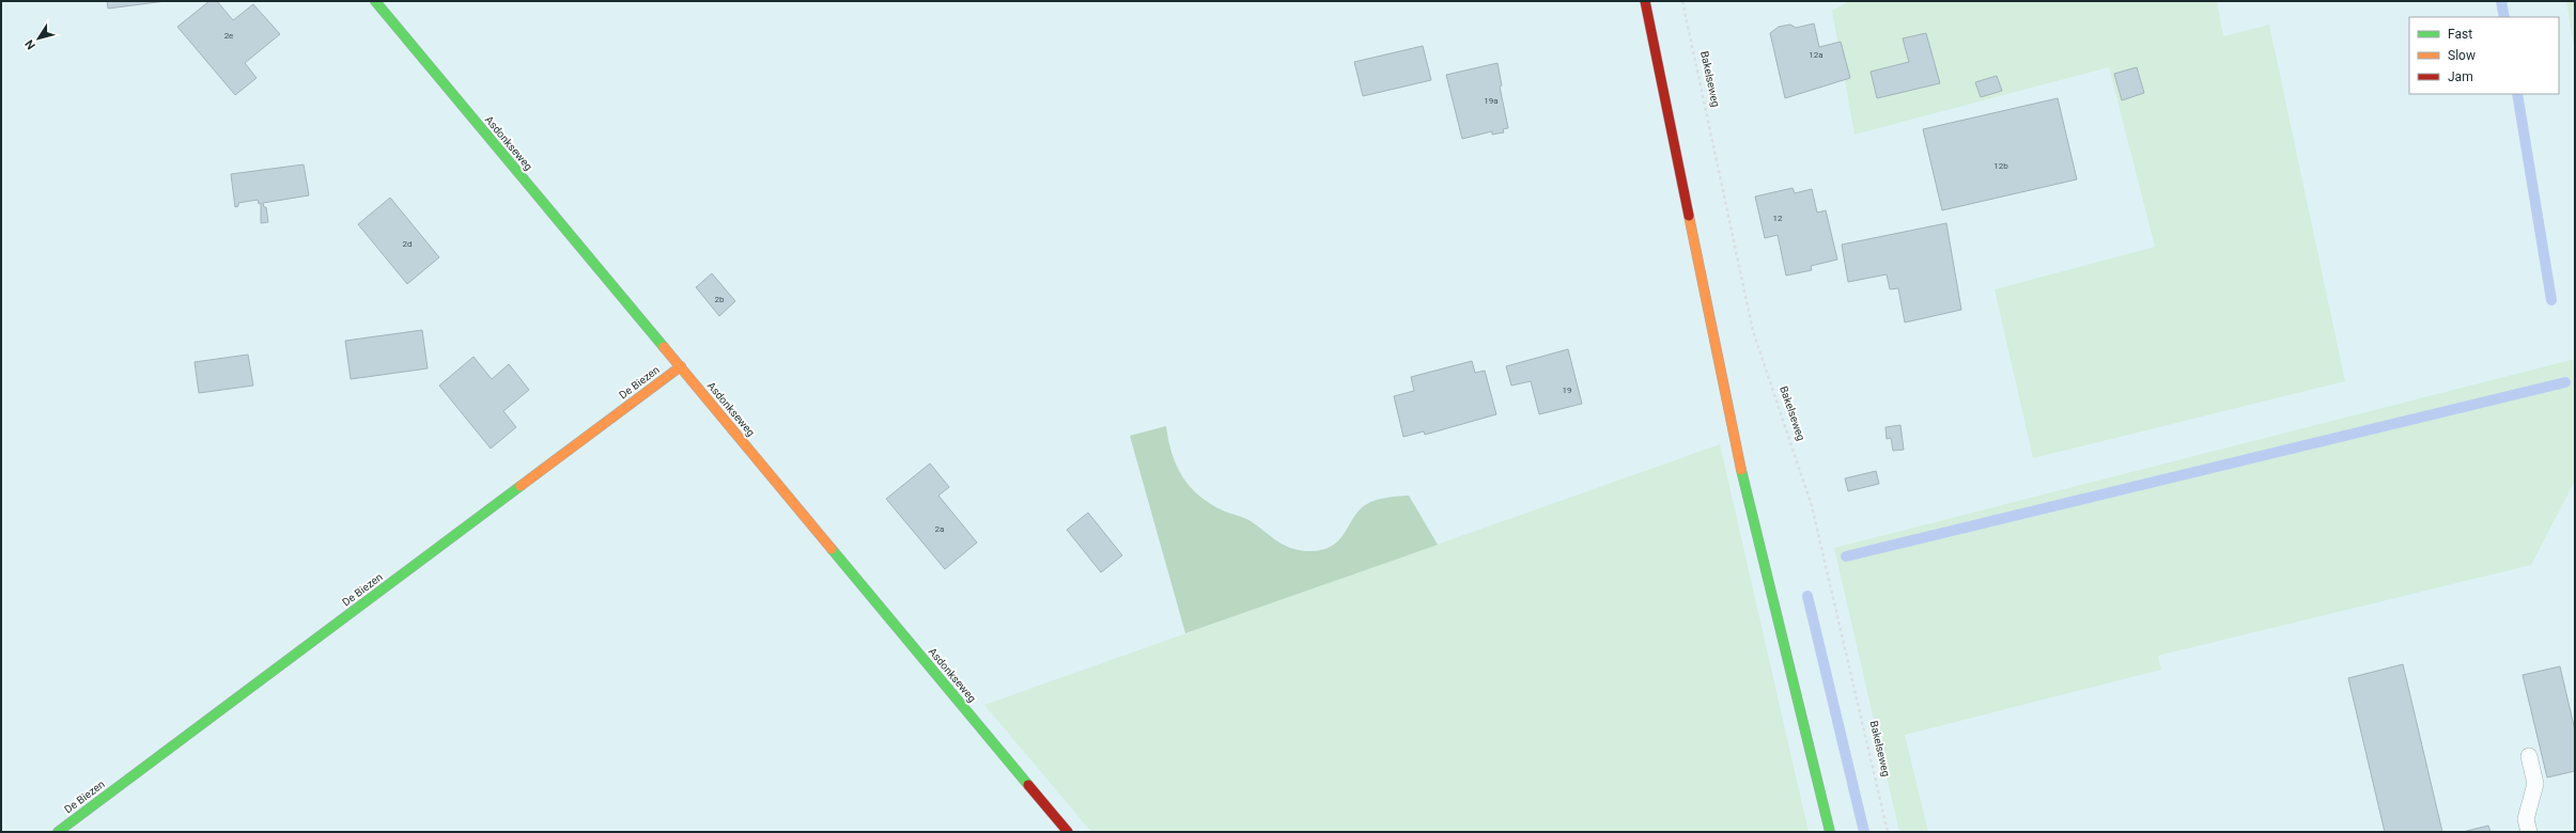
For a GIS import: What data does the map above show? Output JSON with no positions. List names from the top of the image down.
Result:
{
  "streets": {
    "street": ["Asdonkseweg", "De Biezen"],
    "path": ["Bakelseweg"]
  },
  "crossings": [
    ["Asdonkseweg", "De Biezen"]
  ],
  "house_numbers": [
    "2e",
    "12a",
    "19a",
    "12b",
    "12",
    "2d",
    "2b",
    "19",
    "2a"
  ],
  "legend": ["Fast", "Slow", "Jam"],
  "north": "bottom left"
}
